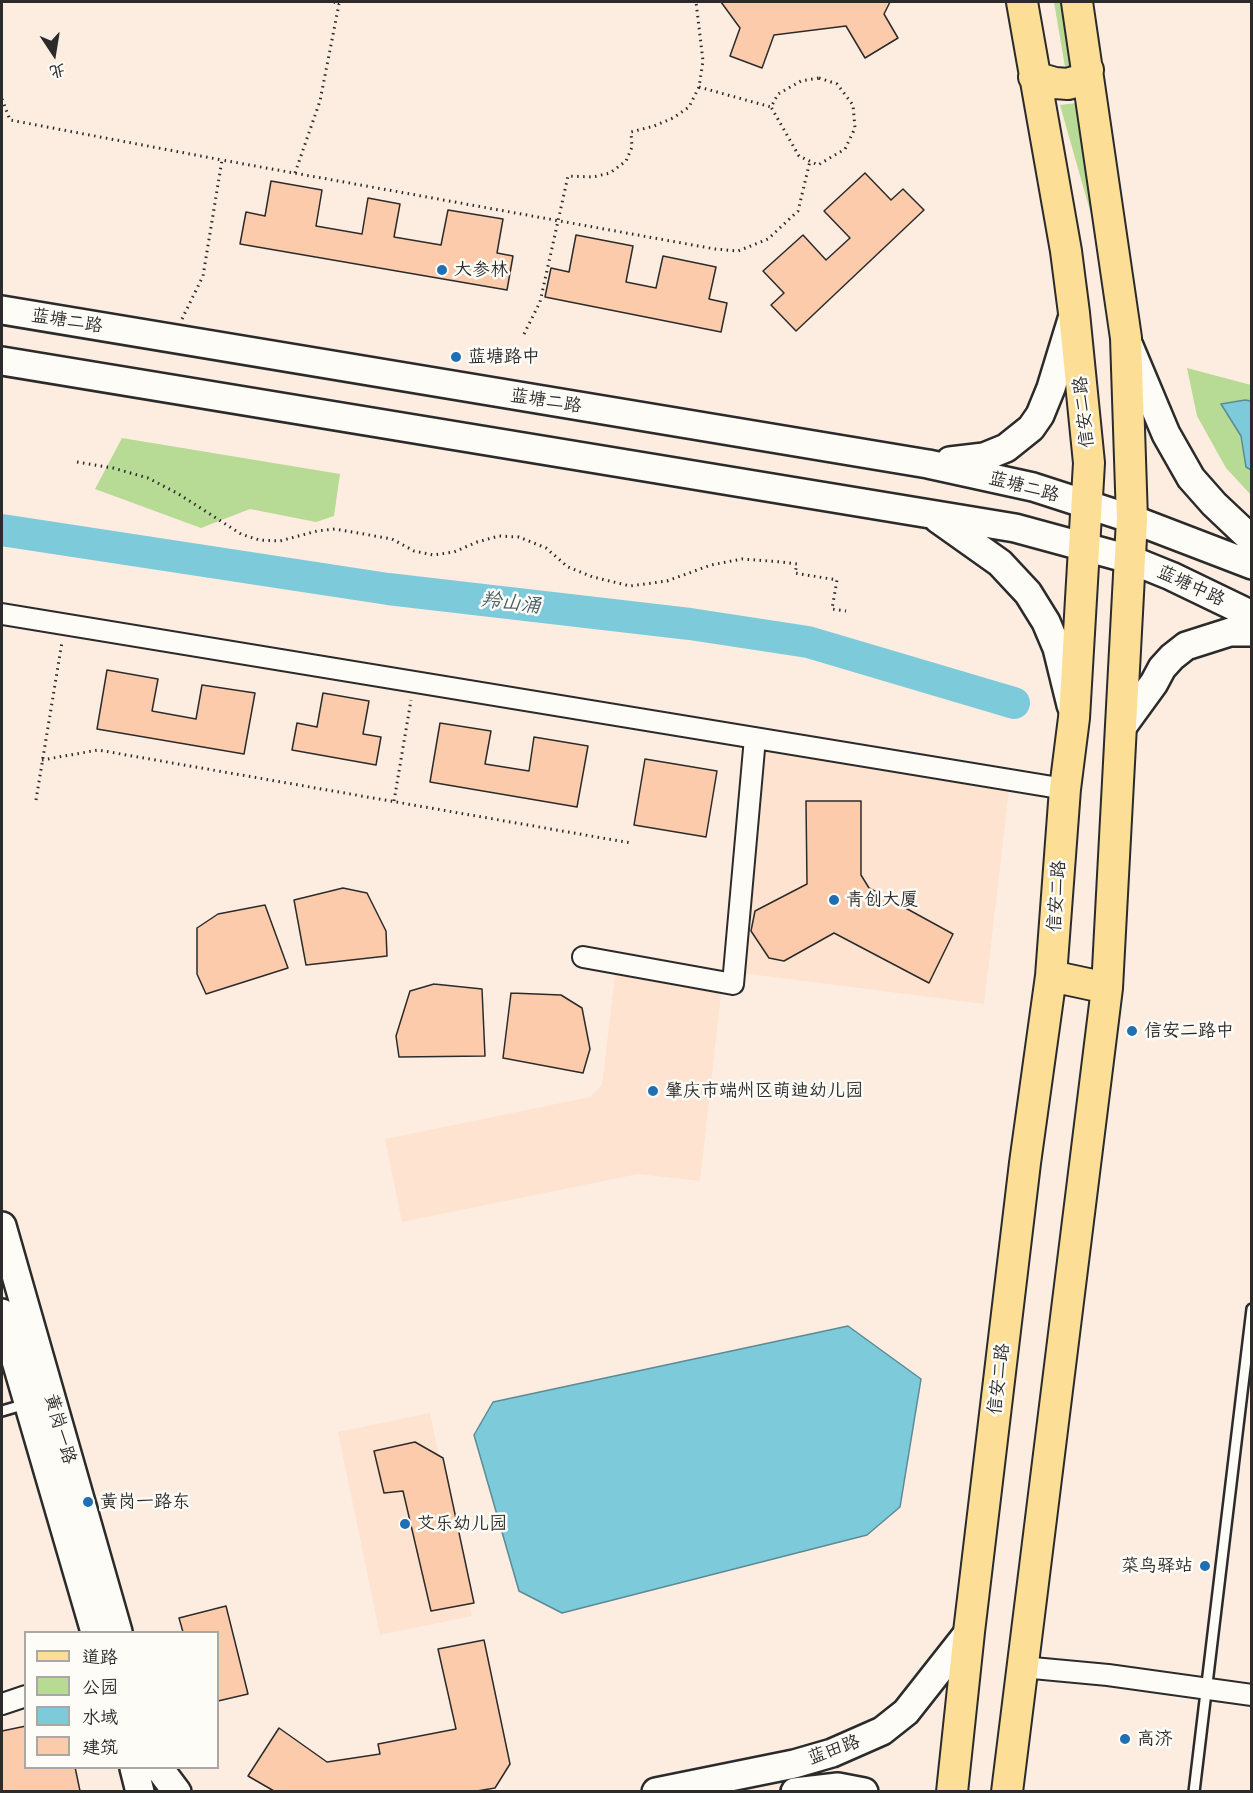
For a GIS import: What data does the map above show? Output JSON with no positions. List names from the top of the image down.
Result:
{
  "streets": {
    "main road": [
      "蓝塘二路",
      "信安二路",
      "蓝塘中路",
      "黄岗一路",
      "蓝田路"
    ]
  },
  "crossings": [
    ["蓝塘二路", "信安二路"],
    ["信安二路", "蓝塘中路"],
    ["信安二路", "蓝田路"]
  ],
  "water": ["羚山涌"],
  "places": [
    "大参林",
    "蓝塘路中",
    "青创大厦",
    "信安二路中",
    "肇庆市端州区萌迪幼儿园",
    "黄岗一路东",
    "艾乐幼儿园",
    "菜鸟驿站",
    "高济"
  ],
  "legend": [
    "道路",
    "公园",
    "水域",
    "建筑"
  ],
  "north": "bottom"
}
